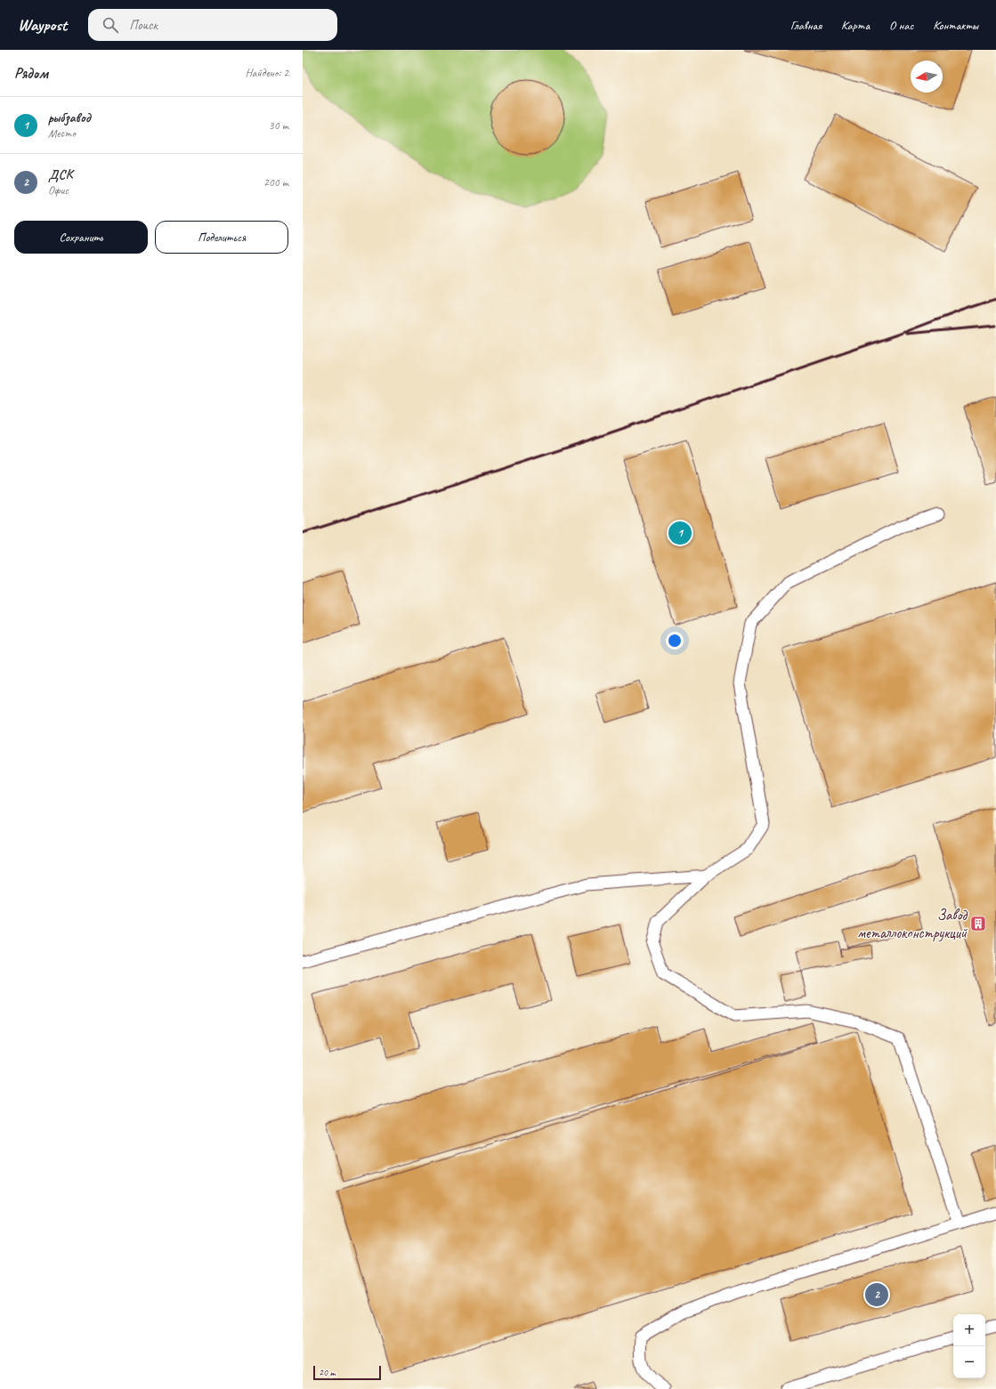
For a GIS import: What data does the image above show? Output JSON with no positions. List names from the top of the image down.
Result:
{
  "places": {
    "building": ["Завод металлоконструкций"]
  },
  "scale_bar": "20 m",
  "north": "left",
  "page": {
    "header": "Waypost",
    "search": "Поиск",
    "nav": [
      "Главная",
      "Карта",
      "О нас",
      "Контакты"
    ],
    "heading": ["Рядом", "Найдено: 2"],
    "list": [
      {
        "mark": "1",
        "name": "рыбзавод",
        "note": "Место",
        "value": "30 m"
      },
      {
        "mark": "2",
        "name": "ДСК",
        "note": "Офис",
        "value": "200 m"
      }
    ],
    "buttons": ["Сохранить", "Поделиться"],
    "pins": ["1", "2"],
    "map_buttons": ["+", "−"],
    "scale": "20 m"
  }
}
